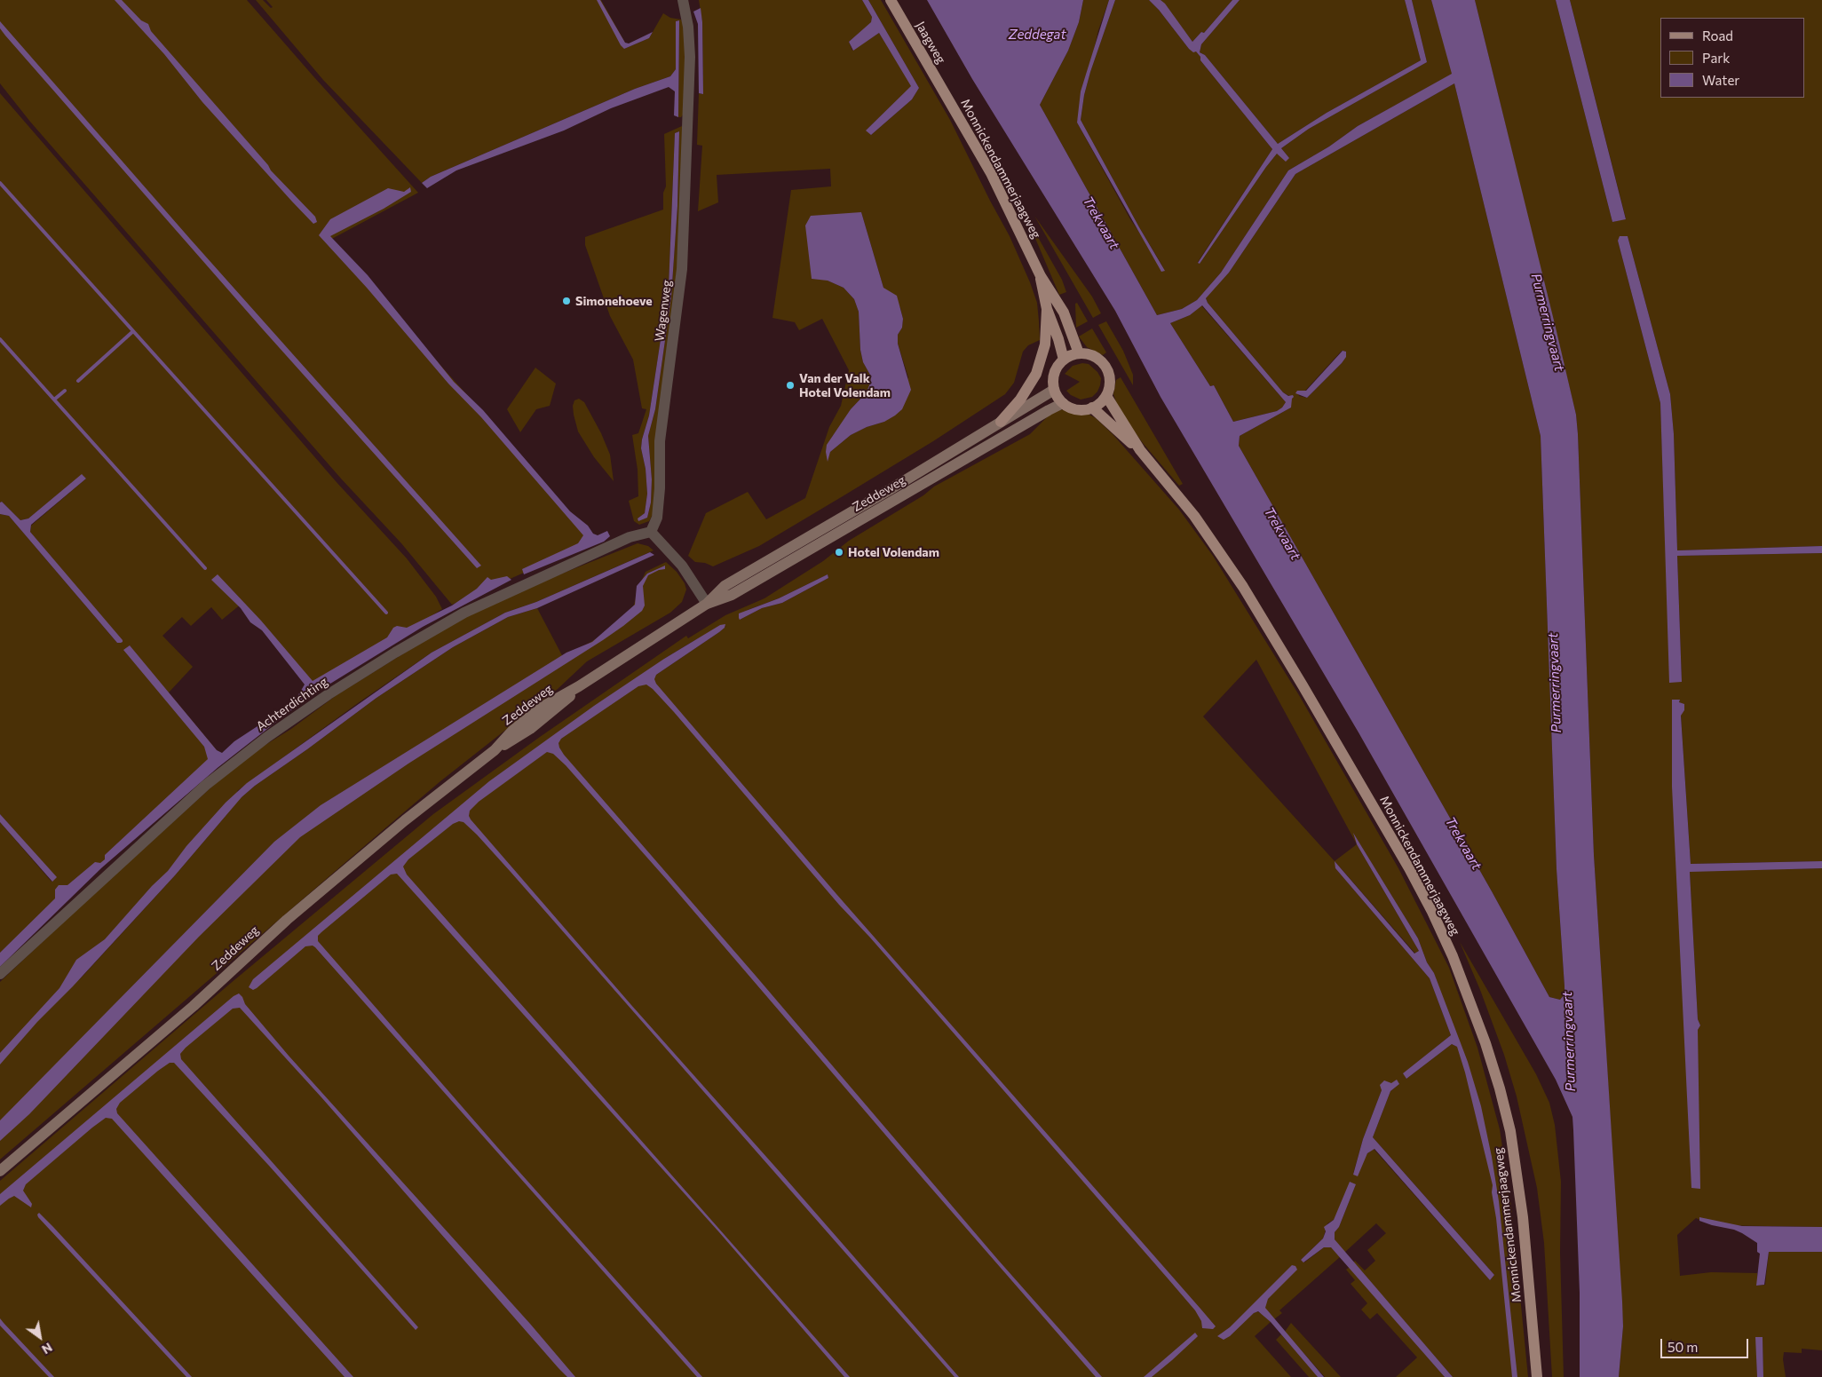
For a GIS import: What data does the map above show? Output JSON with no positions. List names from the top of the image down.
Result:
{
  "streets": {
    "main road": ["Jaagweg", "Monnickendammerjaagweg", "Zeddeweg"],
    "street": ["Wagenweg", "Achterdichting"]
  },
  "crossings": [
    ["Jaagweg", "Monnickendammerjaagweg"],
    ["Monnickendammerjaagweg", "Zeddeweg"],
    ["Wagenweg", "Achterdichting"]
  ],
  "water": ["Zeddegat", "Trekvaart", "Purmerringvaart"],
  "places": ["Simonehoeve", "Van der Valk Hotel Volendam", "Hotel Volendam"],
  "legend": ["Road", "Park", "Water"],
  "scale_bar": "50 m",
  "north": "bottom right"
}
